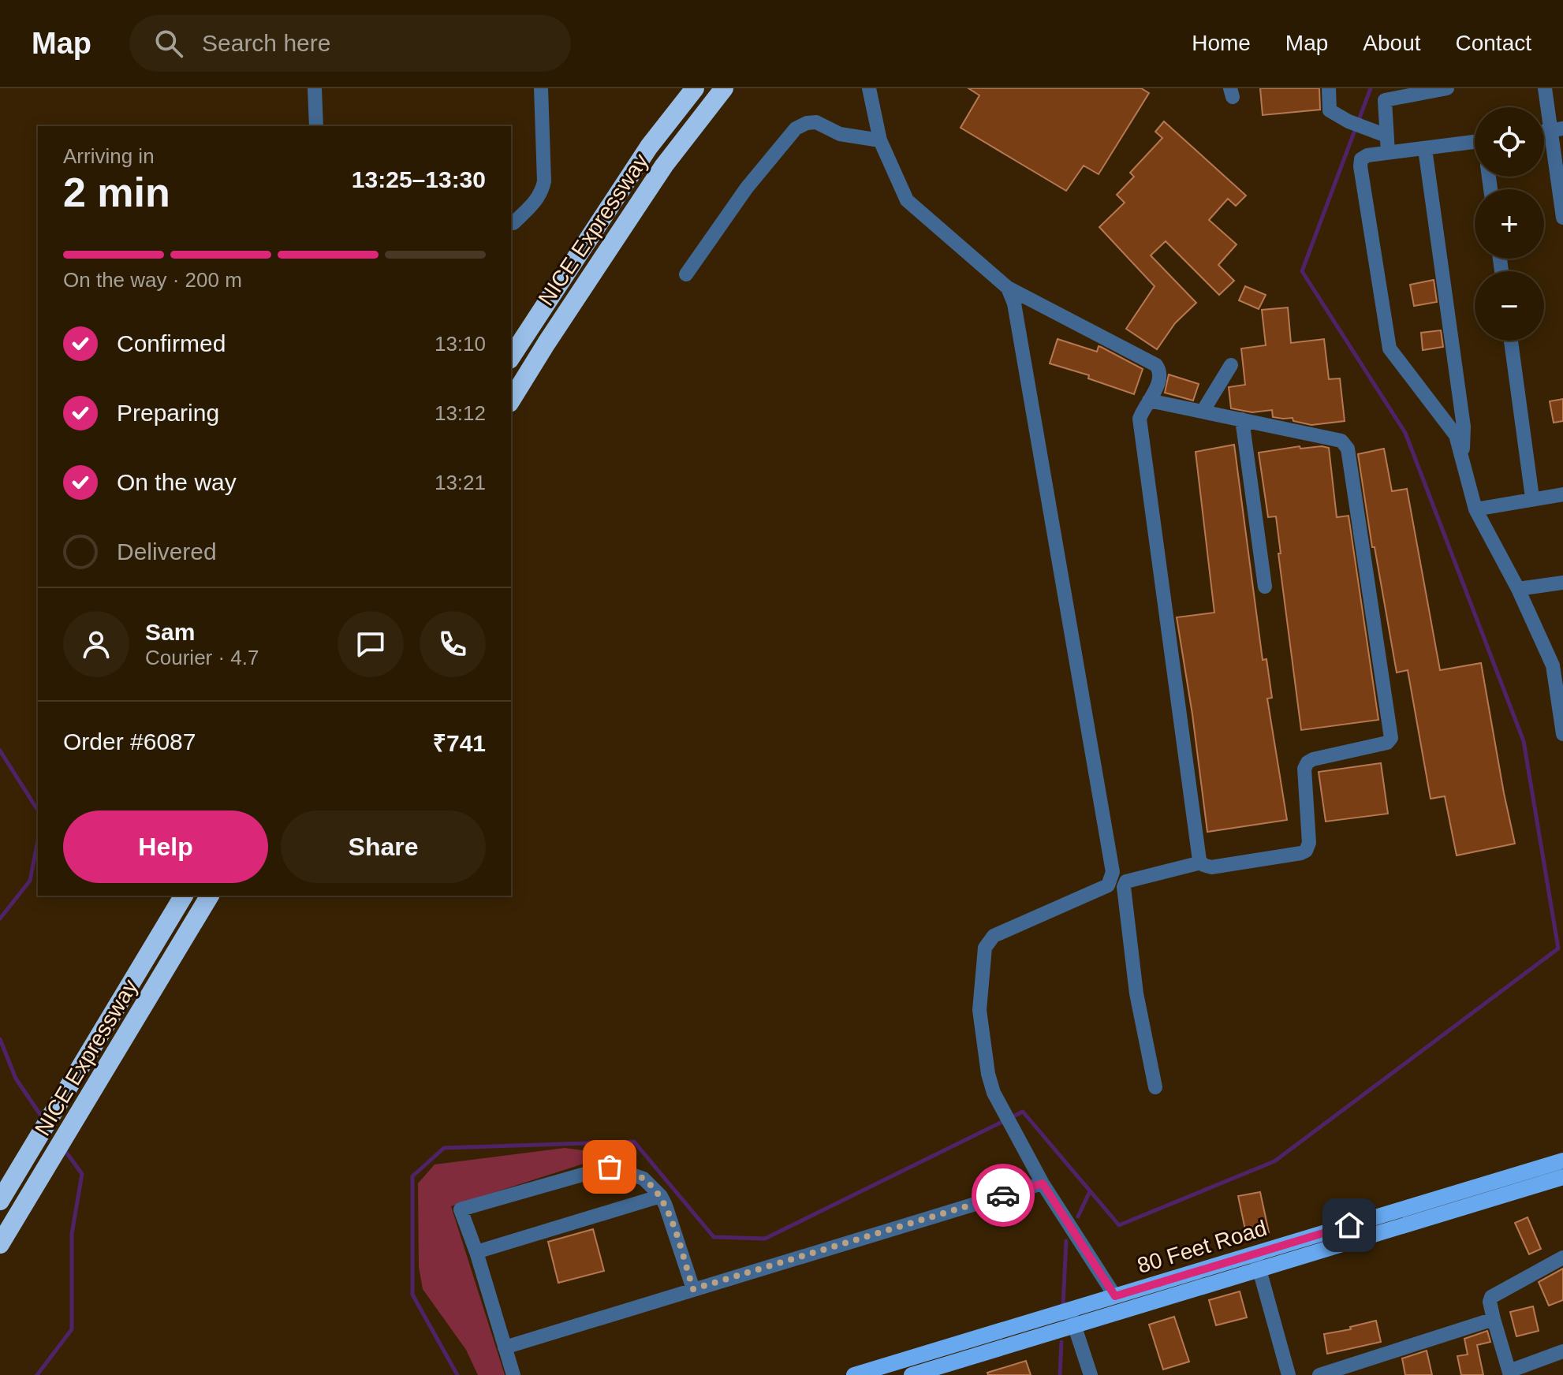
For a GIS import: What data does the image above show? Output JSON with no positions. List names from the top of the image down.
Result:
{
  "streets": {
    "highway": ["NICE Expressway"],
    "main road": ["80 Feet Road"]
  },
  "page": {
    "header": "Map",
    "search": "Search here",
    "nav": [
      "Home",
      "Map",
      "About",
      "Contact"
    ],
    "map_buttons": ["+", "−"],
    "heading": ["2 min", "Arriving in", "13:25–13:30"],
    "panel": [
      "Sam",
      "Courier · 4.7",
      "Order #6087",
      "₹741"
    ],
    "bar": "On the way · 200 m",
    "list": [
      ["Confirmed", "13:10"],
      ["Preparing", "13:12"],
      ["On the way", "13:21"],
      "Delivered"
    ],
    "buttons": ["Help", "Share"]
  }
}
